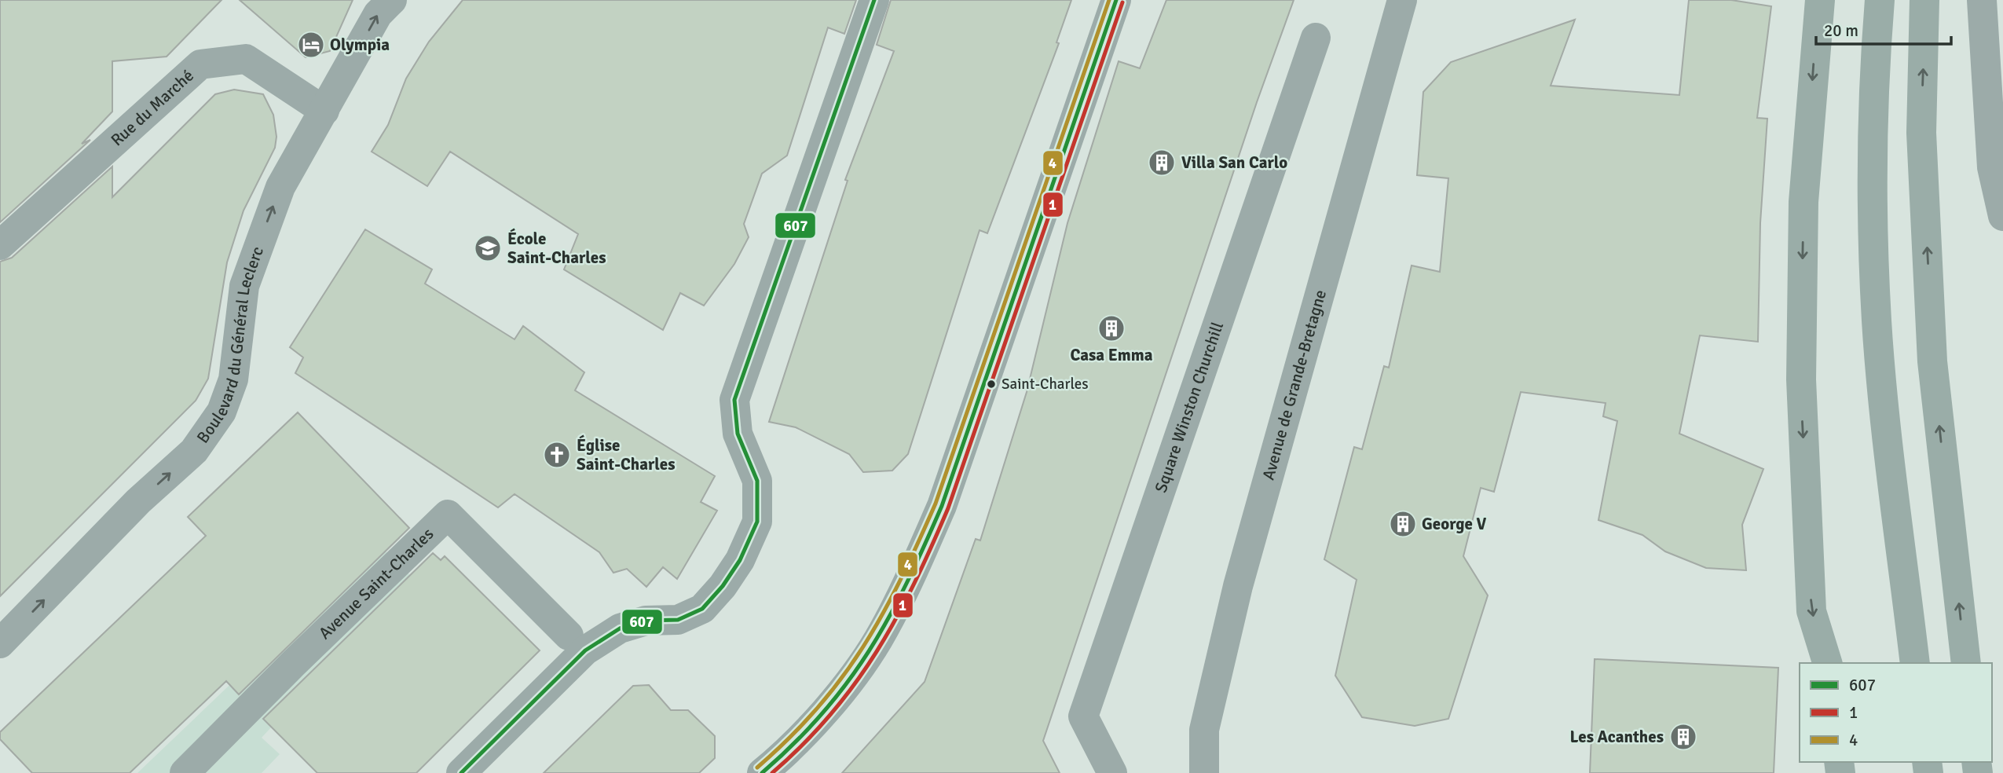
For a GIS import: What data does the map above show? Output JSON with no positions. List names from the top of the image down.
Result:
{
  "streets": {
    "street": [
      "Rue du Marché",
      "Boulevard du Général Leclerc",
      "Avenue de Grande-Bretagne",
      "Square Winston Churchill",
      "Avenue Saint-Charles"
    ]
  },
  "crossings": [
    ["Rue du Marché", "Boulevard du Général Leclerc"]
  ],
  "one_way": ["Boulevard du Général Leclerc"],
  "places": {
    "hotel": ["Olympia"],
    "building": [
      "Villa San Carlo",
      "Casa Emma",
      "George V",
      "Les Acanthes"
    ],
    "school or university": ["École Saint-Charles"],
    "other": ["Saint-Charles"],
    "church": ["Église Saint-Charles"]
  },
  "lines": ["transit line 607", "transit line 4", "transit line 1"],
  "legend": ["607", "1", "4"],
  "scale_bar": "20 m"
}
